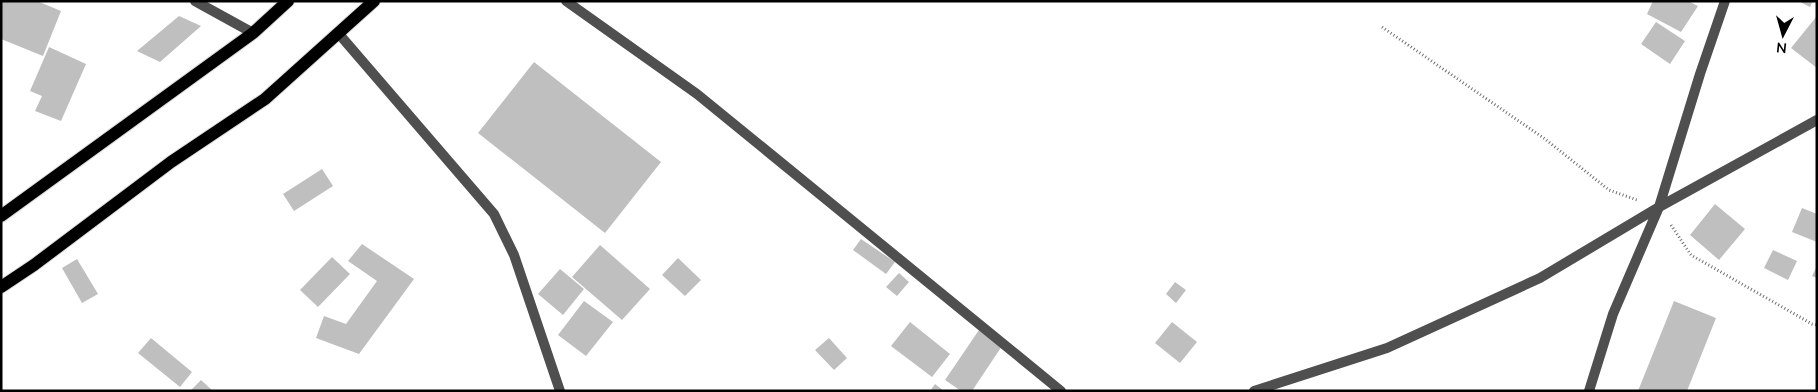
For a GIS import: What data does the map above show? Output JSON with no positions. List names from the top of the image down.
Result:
{
  "north": "bottom"
}
